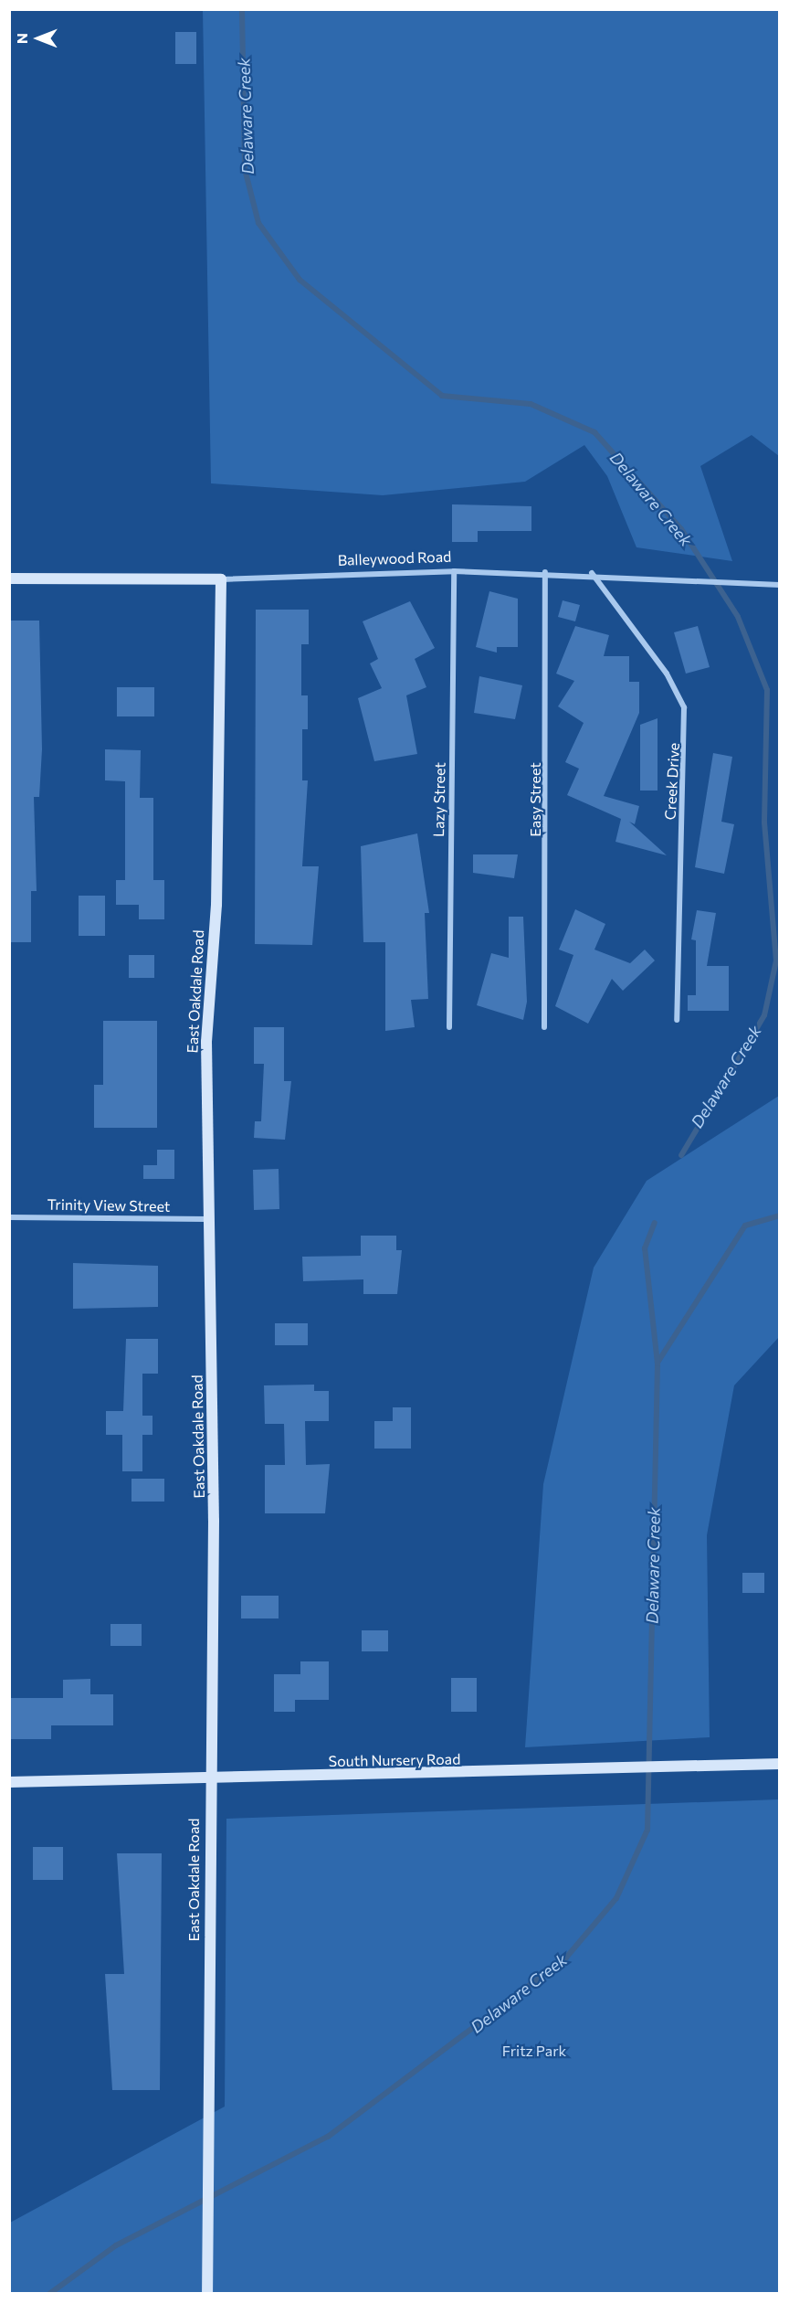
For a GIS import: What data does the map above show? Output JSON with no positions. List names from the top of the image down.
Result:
{
  "streets": {
    "street": [
      "Balleywood Road",
      "Creek Drive",
      "Lazy Street",
      "Easy Street",
      "East Oakdale Road",
      "Trinity View Street",
      "South Nursery Road"
    ]
  },
  "crossings": [
    ["Balleywood Road", "Creek Drive"],
    ["Balleywood Road", "Lazy Street"],
    ["Balleywood Road", "Easy Street"],
    ["Balleywood Road", "East Oakdale Road"],
    ["East Oakdale Road", "Trinity View Street"],
    ["East Oakdale Road", "South Nursery Road"]
  ],
  "water": ["Delaware Creek"],
  "parks": ["Fritz Park"],
  "north": "left"
}
